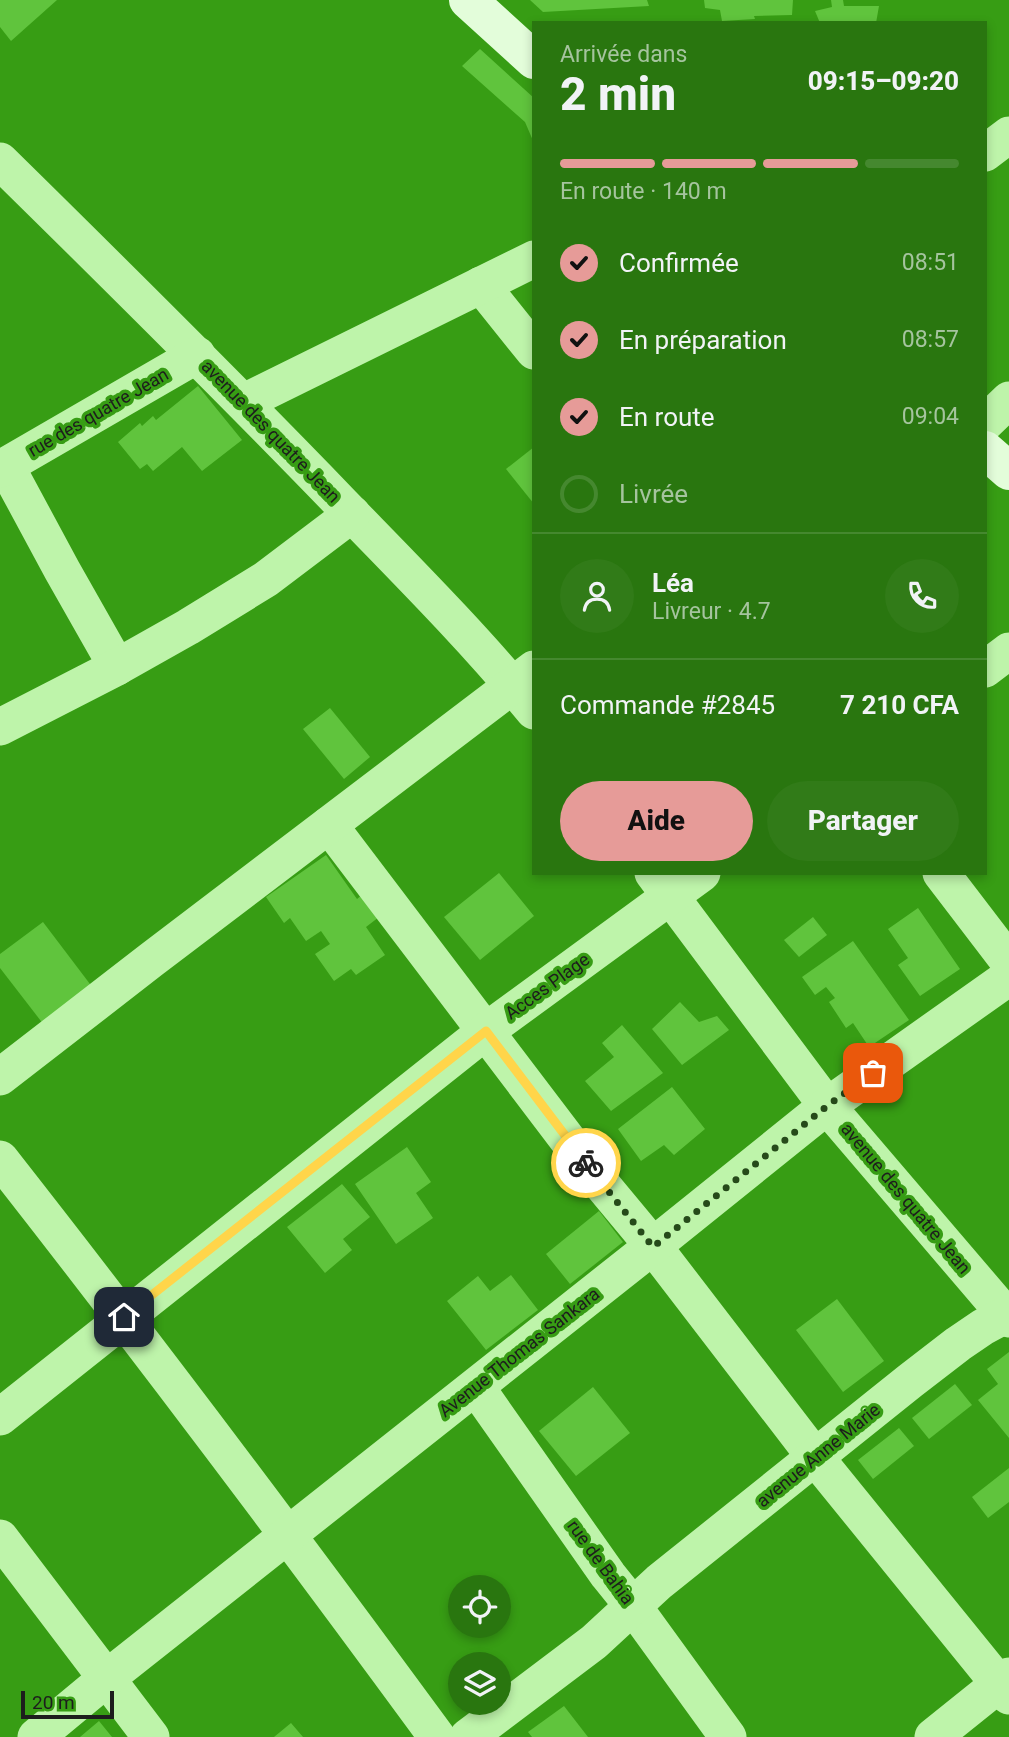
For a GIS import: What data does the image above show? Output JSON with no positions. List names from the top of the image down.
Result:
{
  "streets": {
    "street": [
      "rue des quatre Jean",
      "avenue des quatre Jean",
      "Acces Plage",
      "Avenue Thomas Sankara",
      "avenue Anne Marie",
      "rue de Bahia"
    ]
  },
  "crossings": [
    ["rue des quatre Jean", "avenue des quatre Jean"],
    ["avenue des quatre Jean", "Acces Plage"],
    ["avenue des quatre Jean", "Avenue Thomas Sankara"],
    ["avenue des quatre Jean", "avenue Anne Marie"],
    ["Avenue Thomas Sankara", "rue de Bahia"],
    ["avenue Anne Marie", "rue de Bahia"]
  ],
  "scale_bar": "20 m",
  "page": {
    "heading": ["2 min", "Arrivée dans", "09:15–09:20"],
    "panel": [
      "Léa",
      "Livreur · 4.7",
      "Commande #2845",
      "7 210 CFA"
    ],
    "bar": "En route · 140 m",
    "list": [
      ["Confirmée", "08:51"],
      ["En préparation", "08:57"],
      ["En route", "09:04"],
      "Livrée"
    ],
    "buttons": ["Aide", "Partager"],
    "scale": "20 m"
  }
}
